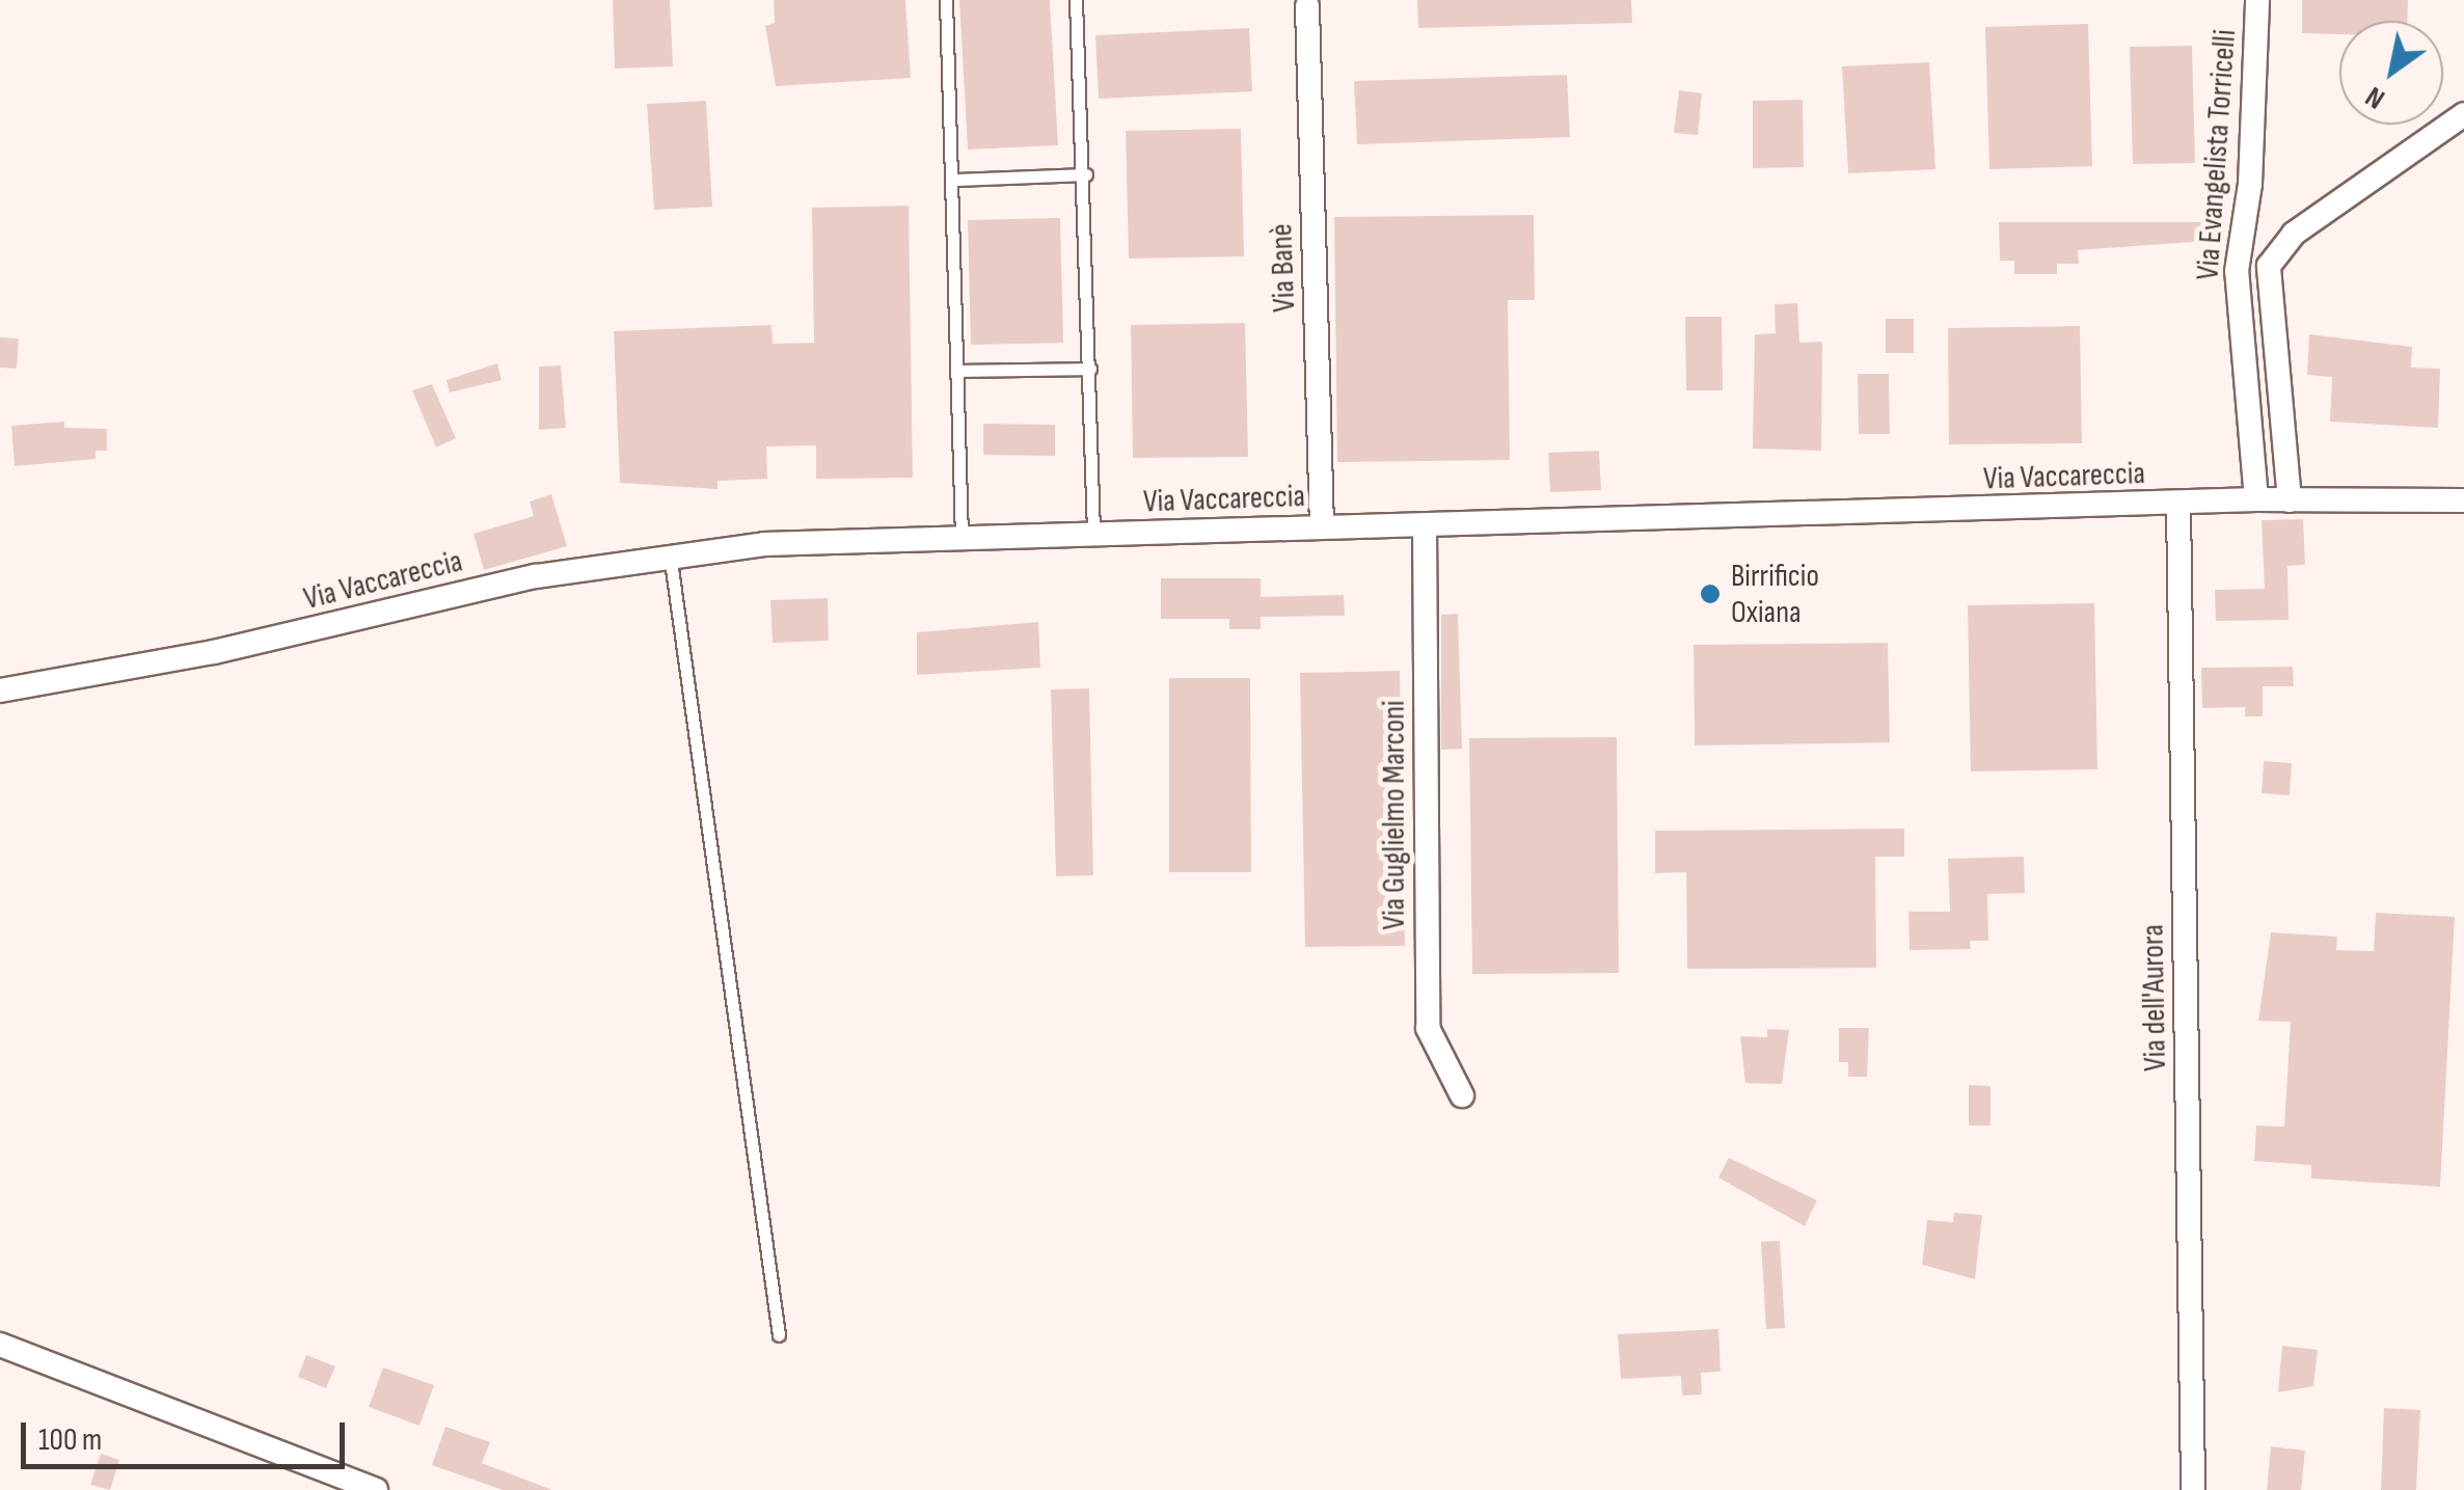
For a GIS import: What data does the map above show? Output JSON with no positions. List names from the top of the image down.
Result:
{
  "streets": {
    "street": [
      "Via Evangelista Torricelli",
      "Via Banè",
      "Via Vaccareccia",
      "Via Guglielmo Marconi",
      "Via dell'Aurora"
    ]
  },
  "crossings": [
    ["Via Evangelista Torricelli", "Via Vaccareccia"],
    ["Via Banè", "Via Vaccareccia"],
    ["Via Vaccareccia", "Via Guglielmo Marconi"],
    ["Via Vaccareccia", "Via dell'Aurora"]
  ],
  "places": ["Birrificio Oxiana"],
  "scale_bar": "100 m",
  "north": "bottom left"
}
